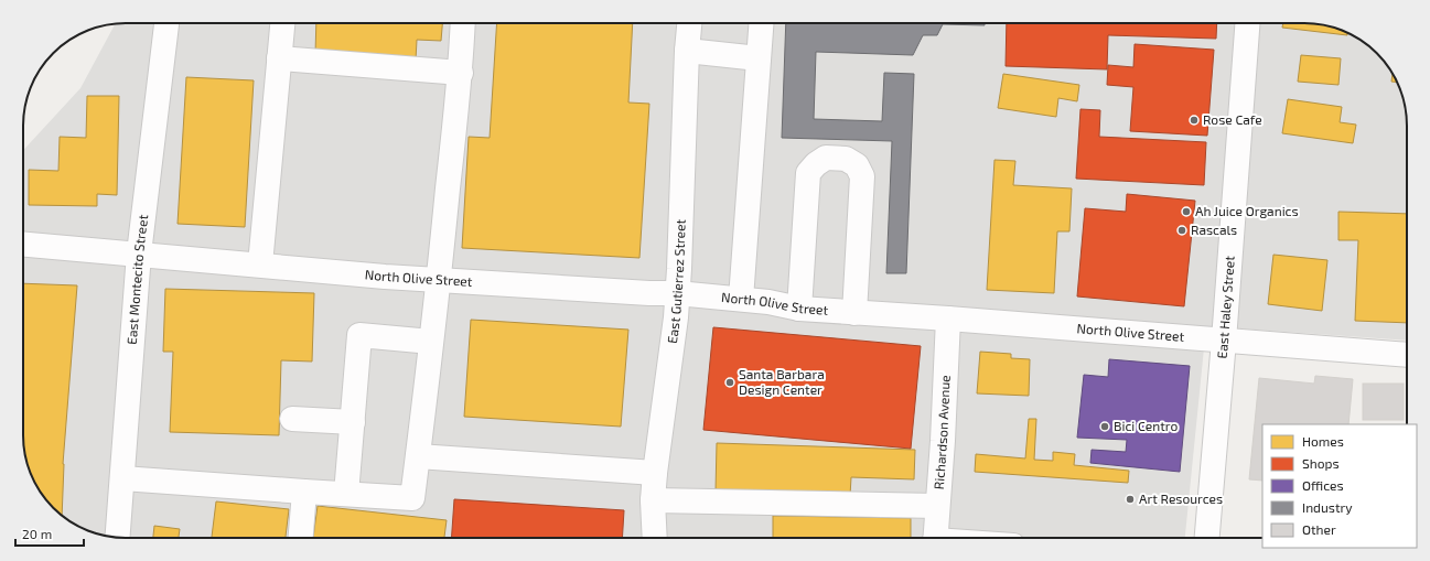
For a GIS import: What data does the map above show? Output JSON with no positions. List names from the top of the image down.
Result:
{
  "streets": {
    "street": [
      "North Olive Street",
      "East Montecito Street",
      "East Gutierrez Street",
      "East Haley Street",
      "Richardson Avenue"
    ]
  },
  "crossings": [
    ["North Olive Street", "East Montecito Street"],
    ["North Olive Street", "East Gutierrez Street"],
    ["North Olive Street", "East Haley Street"],
    ["North Olive Street", "Richardson Avenue"]
  ],
  "places": [
    "Rose Cafe",
    "Ah Juice Organics",
    "Rascals",
    "Santa Barbara Design Center",
    "Bici Centro",
    "Art Resources"
  ],
  "legend": [
    "Homes",
    "Shops",
    "Offices",
    "Industry",
    "Other"
  ],
  "scale_bar": "20 m"
}
